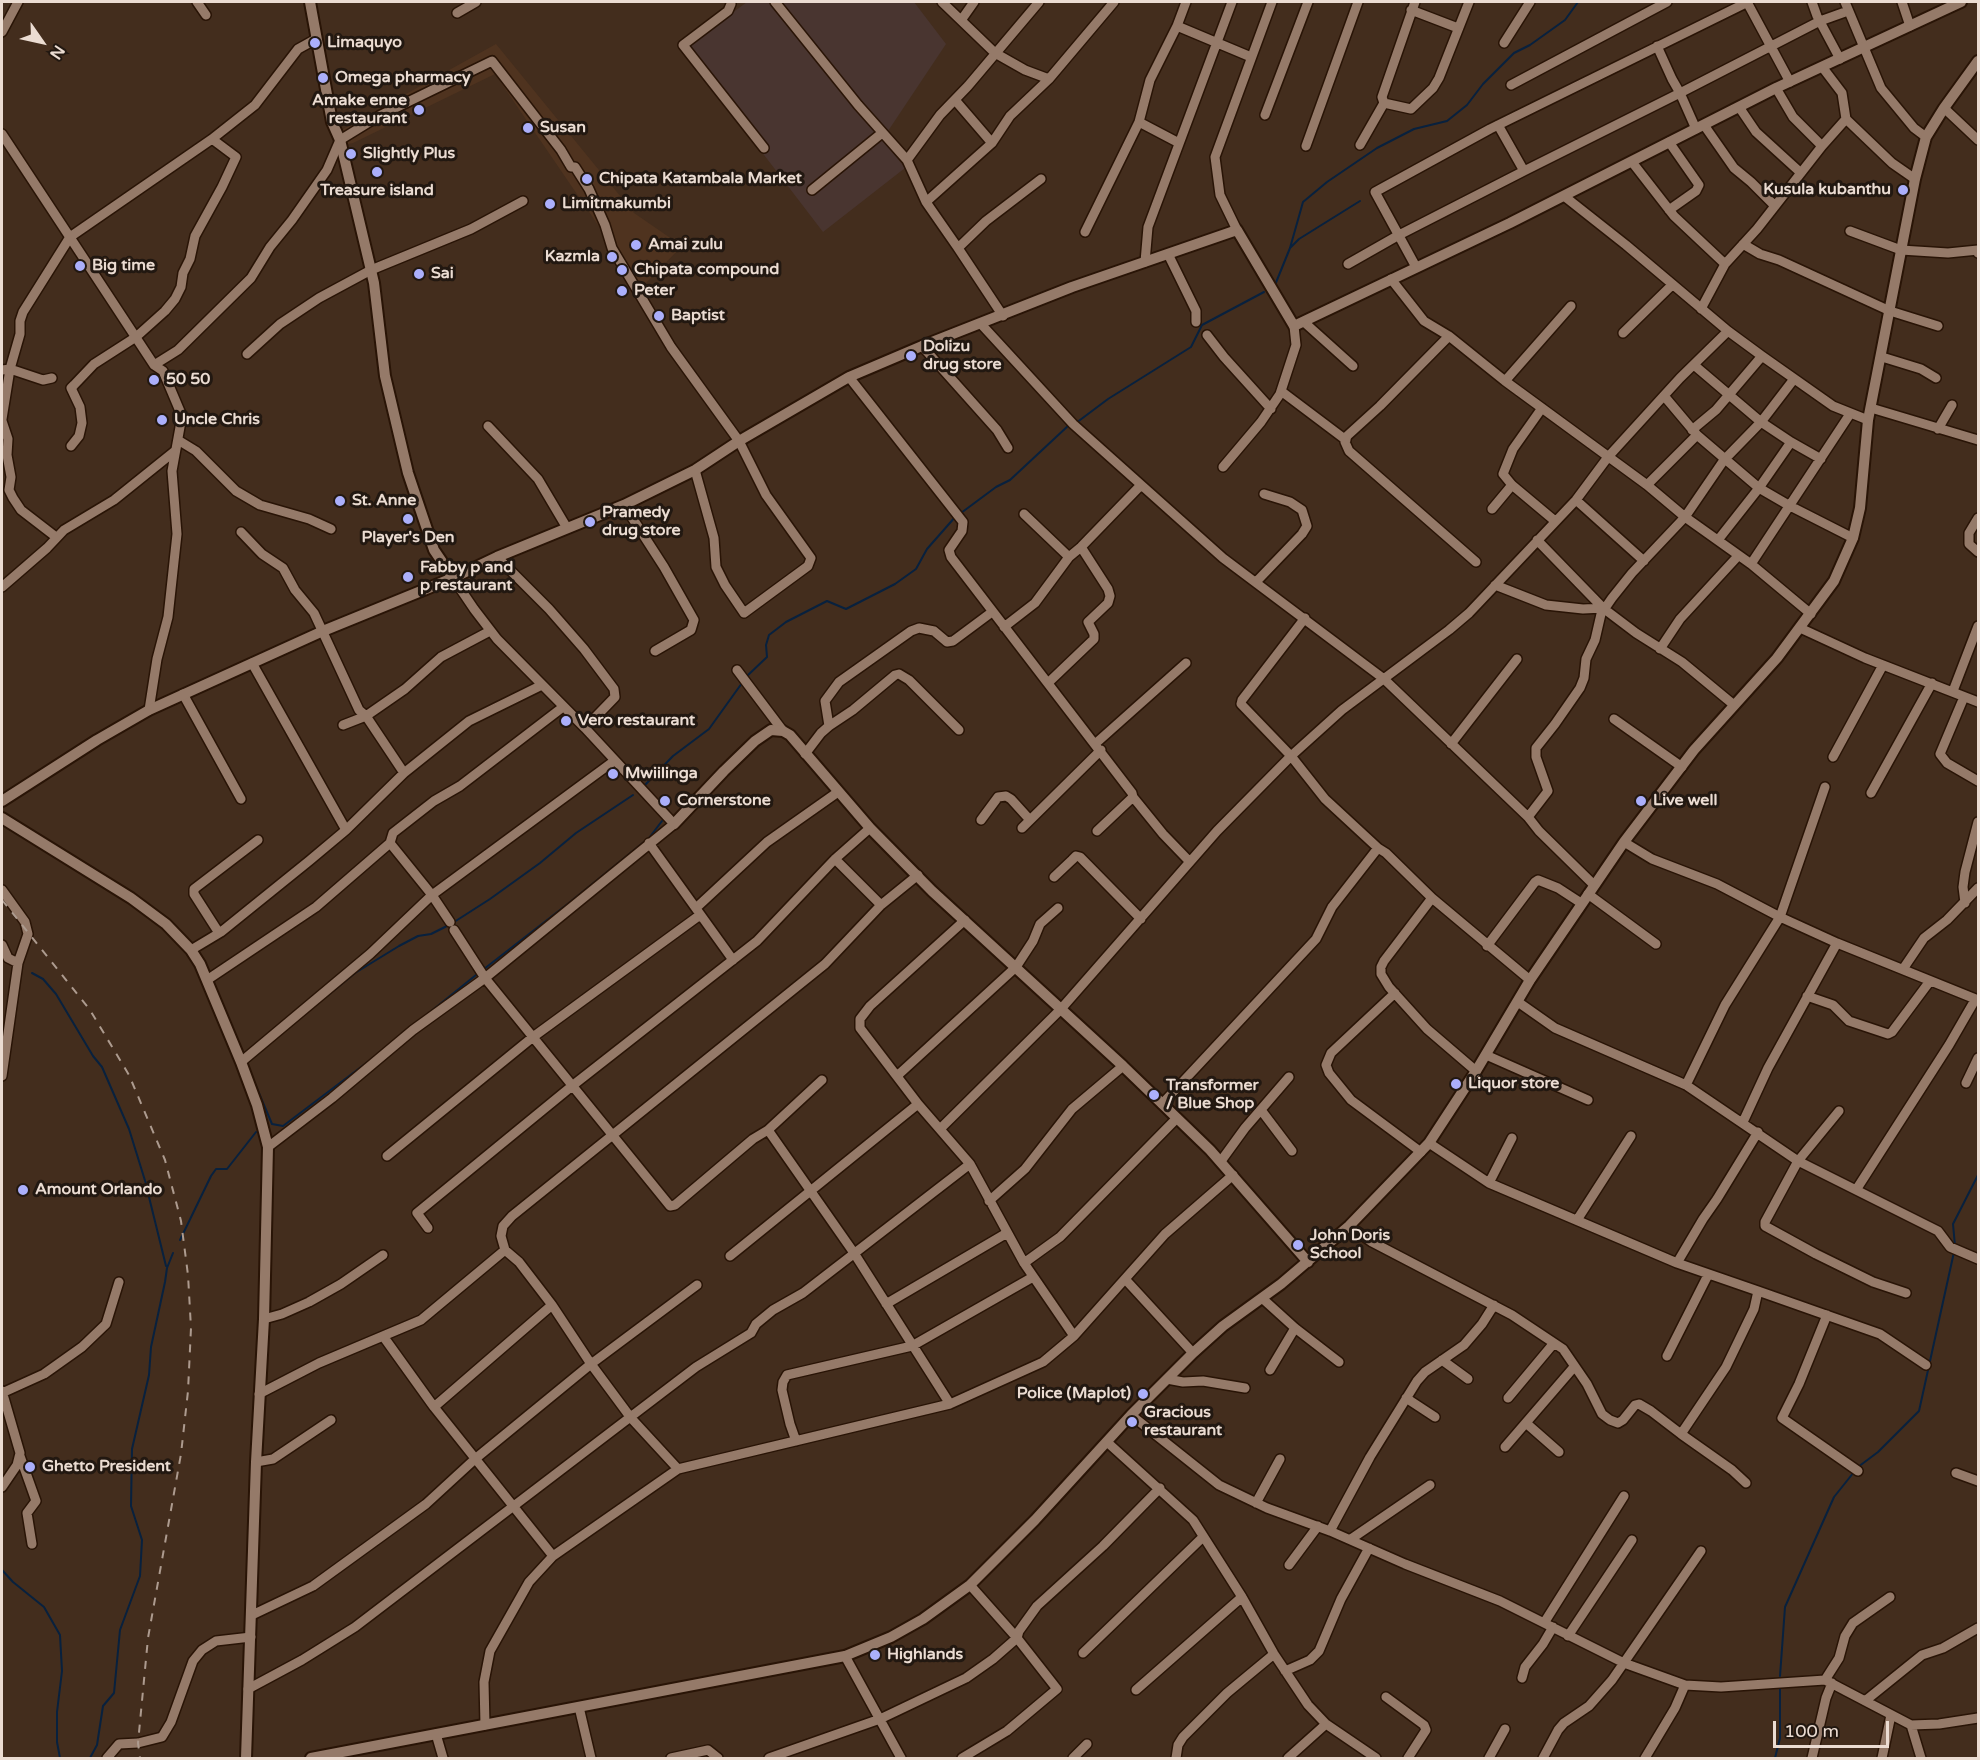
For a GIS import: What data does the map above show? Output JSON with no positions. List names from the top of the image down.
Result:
{
  "places": [
    "Limaquyo",
    "Omega pharmacy",
    "Amake enne restaurant",
    "Susan",
    "Slightly Plus",
    "Treasure island",
    "Chipata Katambala Market",
    "Kusula kubanthu",
    "Limitmakumbi",
    "Amai zulu",
    "Kazmla",
    "Big time",
    "Chipata compound",
    "Sai",
    "Peter",
    "Baptist",
    "Dolizu drug store",
    "50 50",
    "Uncle Chris",
    "St. Anne",
    "Player's Den",
    "Pramedy drug store",
    "Fabby p and p restaurant",
    "Vero restaurant",
    "Mwiilinga",
    "Cornerstone",
    "Live well",
    "Liquor store",
    "Transformer / Blue Shop",
    "Amount Orlando",
    "John Doris School",
    "Police (Maplot)",
    "Gracious restaurant",
    "Ghetto President",
    "Highlands"
  ],
  "scale_bar": "100 m",
  "north": "bottom right"
}
